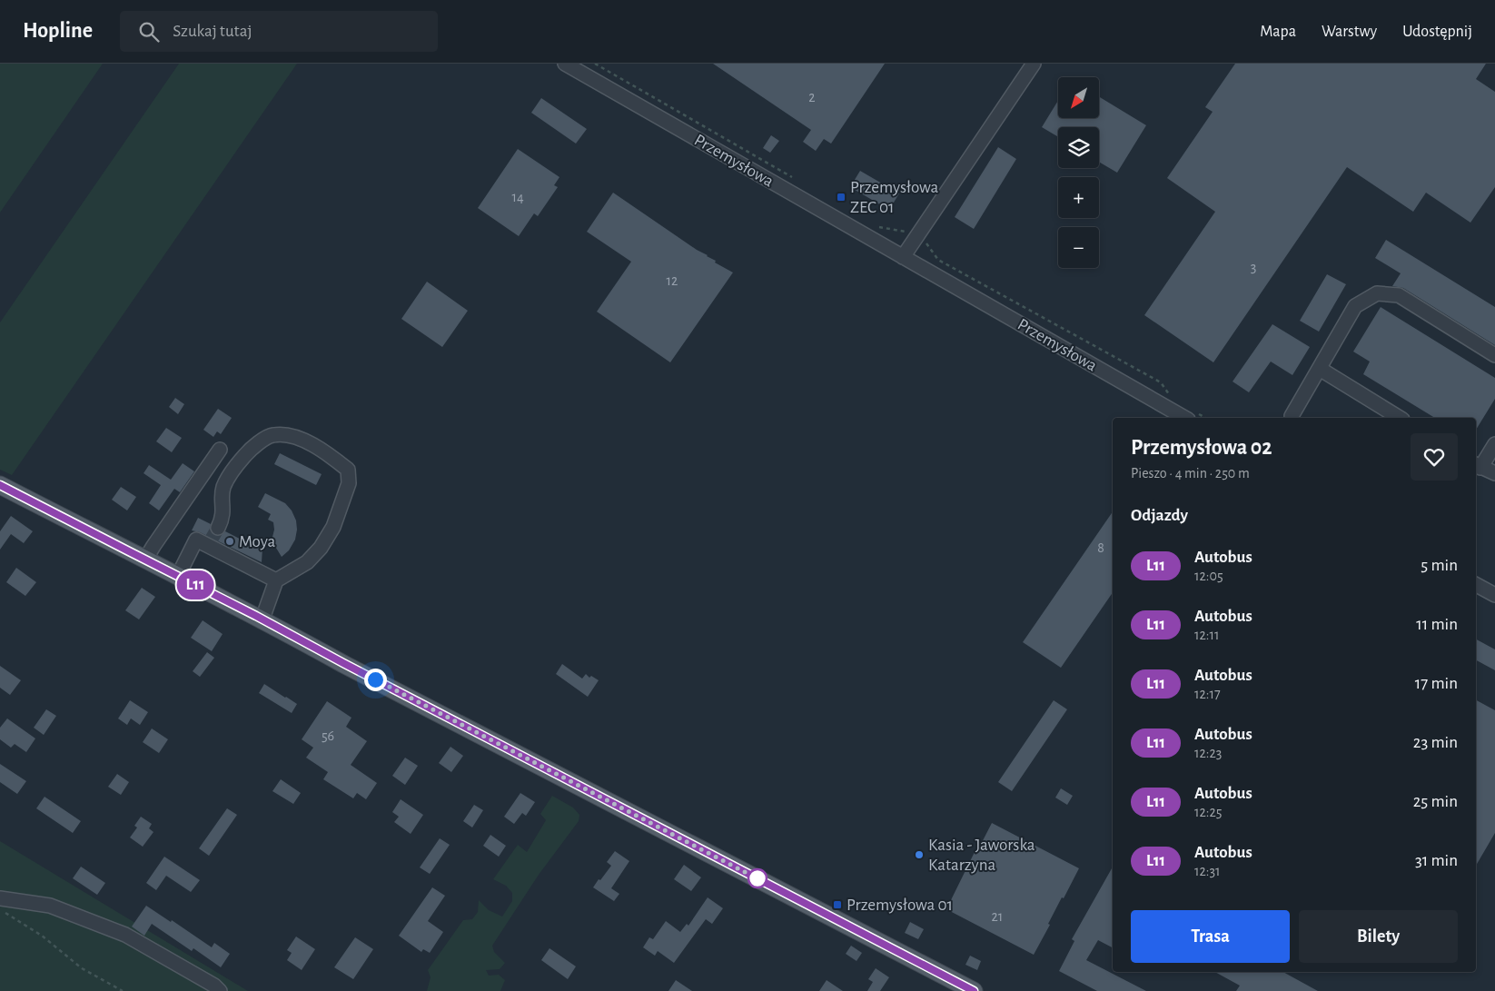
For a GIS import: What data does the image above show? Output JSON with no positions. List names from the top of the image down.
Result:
{
  "streets": {
    "street": ["Przemysłowa"]
  },
  "places": {
    "transit": ["Przemysłowa ZEC 01", "Przemysłowa 01"],
    "other": ["Moya", "Kasia - Jaworska Katarzyna"]
  },
  "lines": ["bus line L11"],
  "house_numbers": [
    "2",
    "14",
    "3",
    "12",
    "8",
    "56",
    "21"
  ],
  "north": "bottom left",
  "page": {
    "header": "Hopline",
    "search": "Szukaj tutaj",
    "nav": ["Mapa", "Warstwy", "Udostępnij"],
    "on_map": "L11",
    "map_buttons": ["+", "−"],
    "heading": [
      ["Przemysłowa 02", "Pieszo · 4 min · 250 m"],
      "Odjazdy"
    ],
    "list": [
      {
        "mark": "L11",
        "name": "Autobus",
        "note": "12:05",
        "value": "5 min"
      },
      {
        "mark": "L11",
        "name": "Autobus",
        "note": "12:11",
        "value": "11 min"
      },
      {
        "mark": "L11",
        "name": "Autobus",
        "note": "12:17",
        "value": "17 min"
      },
      {
        "mark": "L11",
        "name": "Autobus",
        "note": "12:23",
        "value": "23 min"
      },
      {
        "mark": "L11",
        "name": "Autobus",
        "note": "12:25",
        "value": "25 min"
      },
      {
        "mark": "L11",
        "name": "Autobus",
        "note": "12:31",
        "value": "31 min"
      }
    ],
    "buttons": ["Trasa", "Bilety"]
  }
}
